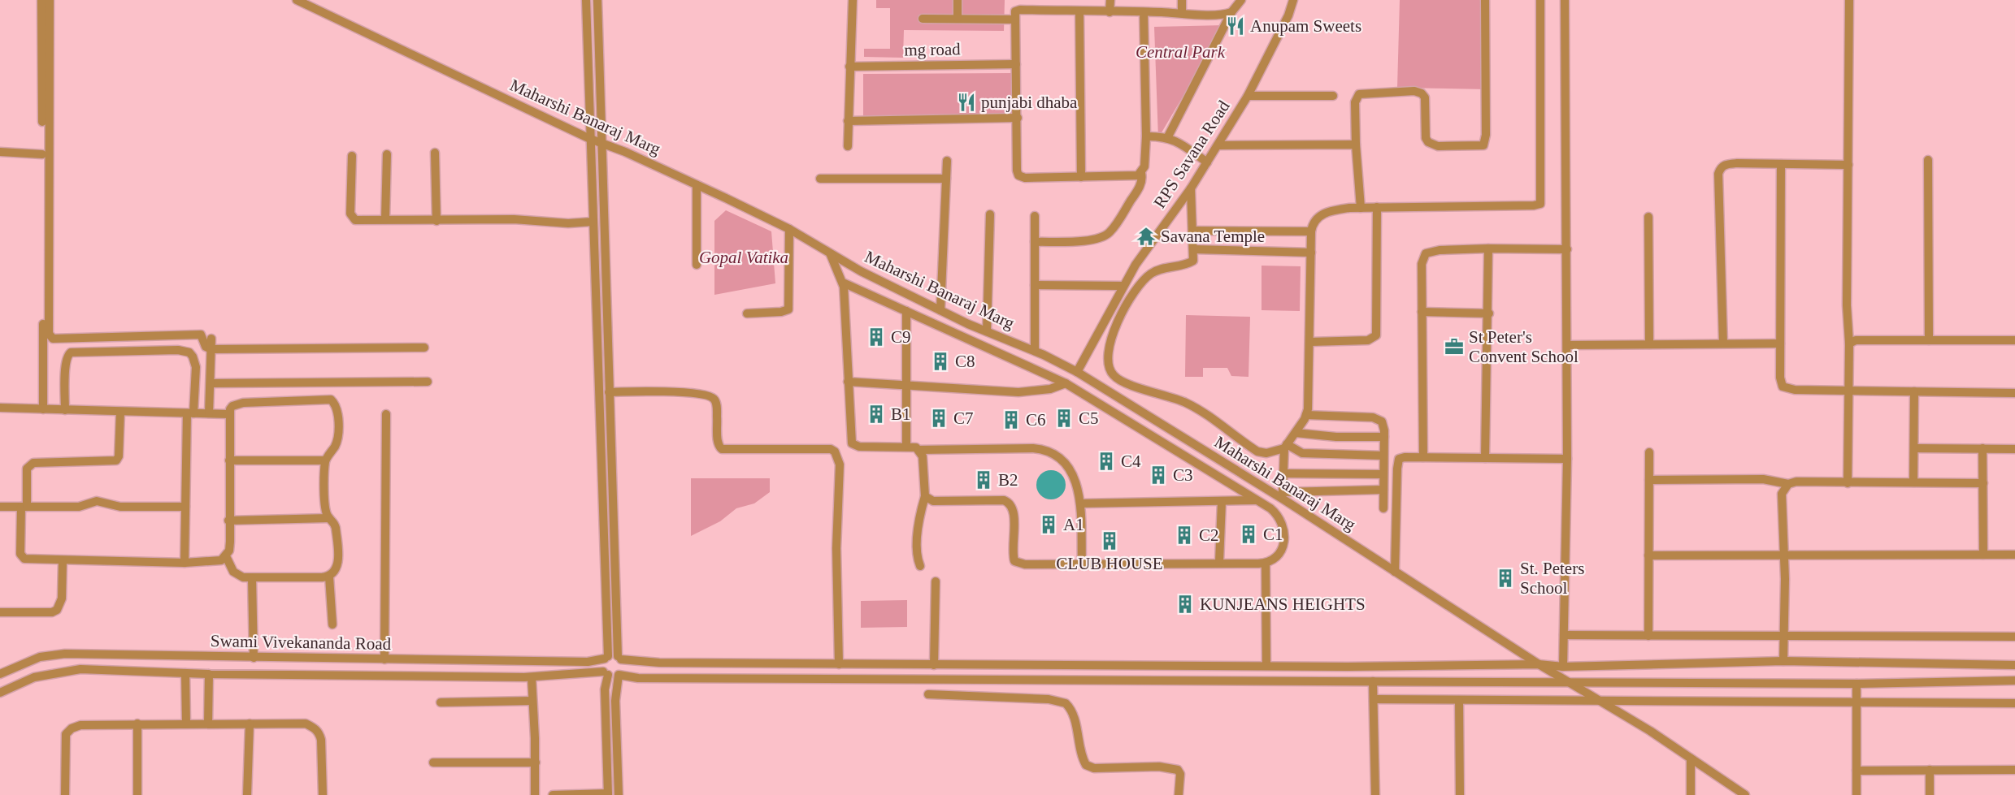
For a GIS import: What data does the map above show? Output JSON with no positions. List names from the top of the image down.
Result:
{
  "streets": {
    "street": [
      "mg road",
      "Maharshi Banaraj Marg",
      "RPS Savana Road",
      "Swami Vivekananda Road"
    ]
  },
  "crossings": [
    ["Maharshi Banaraj Marg", "RPS Savana Road"]
  ],
  "parks": ["Central Park", "Gopal Vatika"],
  "places": {
    "restaurant": ["Anupam Sweets", "punjabi dhaba"],
    "temple": ["Savana Temple"],
    "building": [
      "C9",
      "C8",
      "B1",
      "C7",
      "C5",
      "C6",
      "C4",
      "C3",
      "B2",
      "A1",
      "C1",
      "C2",
      "CLUB HOUSE",
      "St. Peters School",
      "KUNJEANS HEIGHTS"
    ],
    "office": ["St Peter's Convent School"]
  }
}
